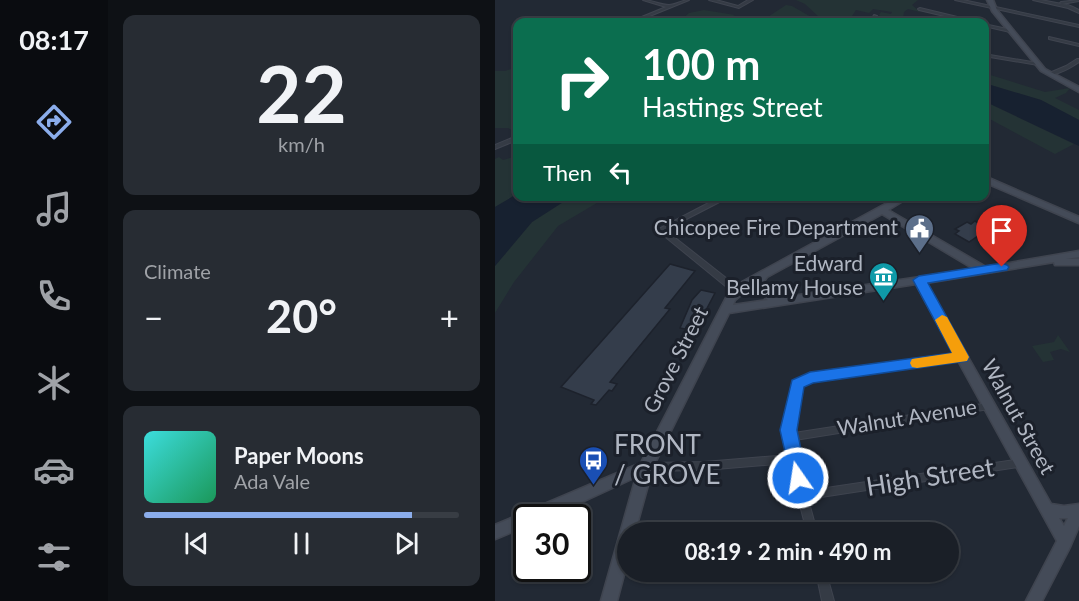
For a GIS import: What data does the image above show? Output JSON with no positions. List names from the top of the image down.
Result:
{
  "streets": {
    "main road": ["Grove Street", "Walnut Street"],
    "street": ["Walnut Avenue", "High Street"]
  },
  "crossings": [
    ["Walnut Street", "Walnut Avenue"],
    ["Walnut Street", "High Street"]
  ],
  "places": {
    "public building": ["Chicopee Fire Department"],
    "museum": ["Edward Bellamy House"],
    "bus stop": ["FRONT / GROVE"]
  },
  "page": {
    "tabs": "08:17",
    "tile": [
      ["22", "km/h"],
      "Climate"
    ],
    "turn": ["100 m", "Hastings Street"],
    "then": "Then",
    "heat": ["−", "20°", "+"],
    "song": ["Paper Moons", "Ada Vale"],
    "limit": "30",
    "trip": "08:19 · 2 min · 490 m"
  }
}
